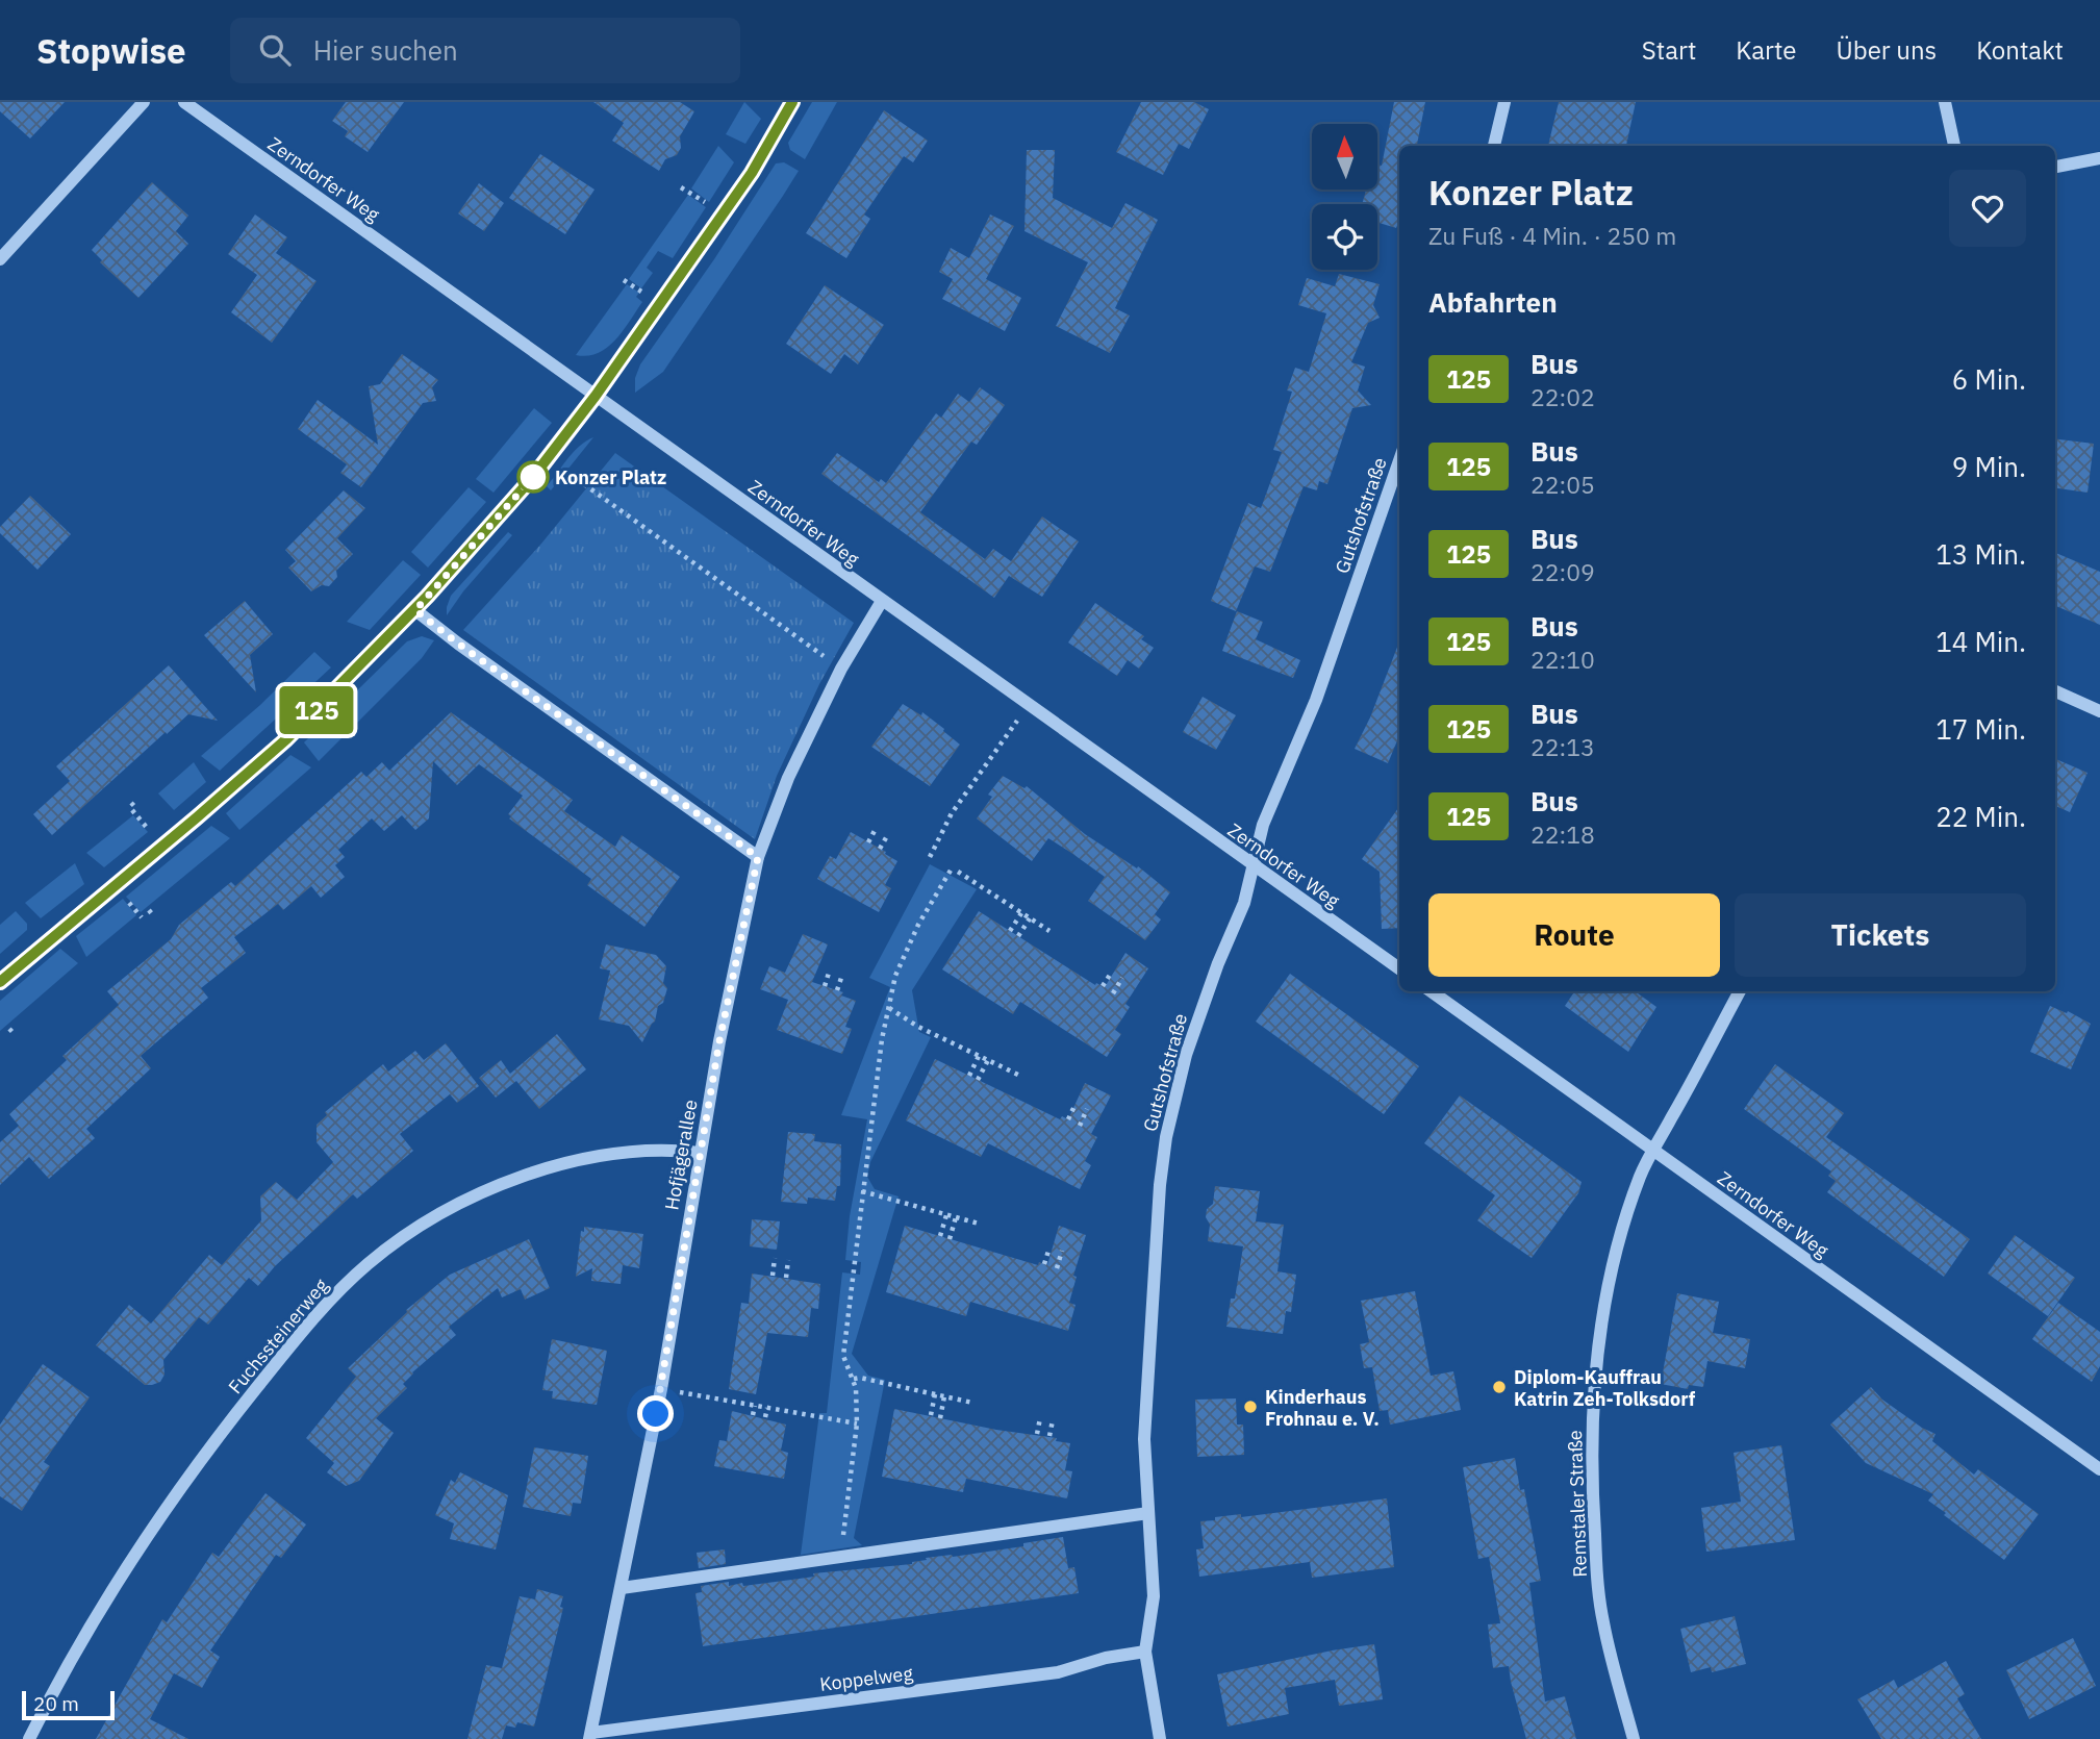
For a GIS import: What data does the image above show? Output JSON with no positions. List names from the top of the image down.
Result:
{
  "streets": {
    "street": [
      "Zerndorfer Weg",
      "Gutshofstraße",
      "Hofjägerallee",
      "Fuchssteinerweg",
      "Remstaler Straße",
      "Koppelweg"
    ]
  },
  "crossings": [
    ["Zerndorfer Weg", "Gutshofstraße"],
    ["Zerndorfer Weg", "Hofjägerallee"],
    ["Zerndorfer Weg", "Remstaler Straße"],
    ["Gutshofstraße", "Koppelweg"],
    ["Hofjägerallee", "Fuchssteinerweg"],
    ["Hofjägerallee", "Koppelweg"]
  ],
  "places": ["Konzer Platz", "Diplom-Kauffrau Katrin Zeh-Tolksdorf", "Kinderhaus Frohnau e. V."],
  "lines": ["bus line 125"],
  "scale_bar": "20 m",
  "north": "top",
  "page": {
    "header": "Stopwise",
    "search": "Hier suchen",
    "nav": [
      "Start",
      "Karte",
      "Über uns",
      "Kontakt"
    ],
    "on_map": "125",
    "heading": [
      ["Konzer Platz", "Zu Fuß · 4 Min. · 250 m"],
      "Abfahrten"
    ],
    "list": [
      {
        "mark": "125",
        "name": "Bus",
        "note": "22:02",
        "value": "6 Min."
      },
      {
        "mark": "125",
        "name": "Bus",
        "note": "22:05",
        "value": "9 Min."
      },
      {
        "mark": "125",
        "name": "Bus",
        "note": "22:09",
        "value": "13 Min."
      },
      {
        "mark": "125",
        "name": "Bus",
        "note": "22:10",
        "value": "14 Min."
      },
      {
        "mark": "125",
        "name": "Bus",
        "note": "22:13",
        "value": "17 Min."
      },
      {
        "mark": "125",
        "name": "Bus",
        "note": "22:18",
        "value": "22 Min."
      }
    ],
    "buttons": ["Route", "Tickets"],
    "scale": "20 m"
  }
}
